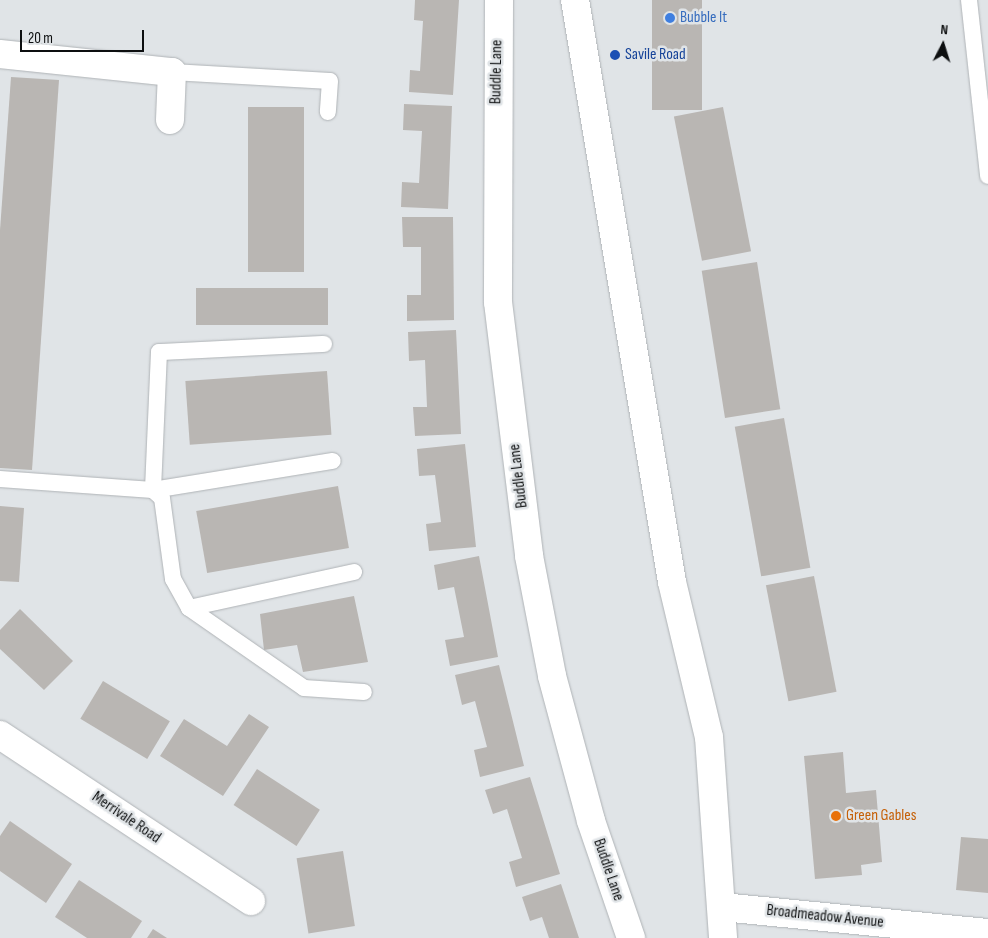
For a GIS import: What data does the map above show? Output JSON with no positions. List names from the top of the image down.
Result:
{
  "streets": {
    "street": ["Buddle Lane", "Merrivale Road", "Broadmeadow Avenue"]
  },
  "places": ["Bubble It", "Savile Road", "Green Gables"],
  "scale_bar": "20 m",
  "north": "top"
}
